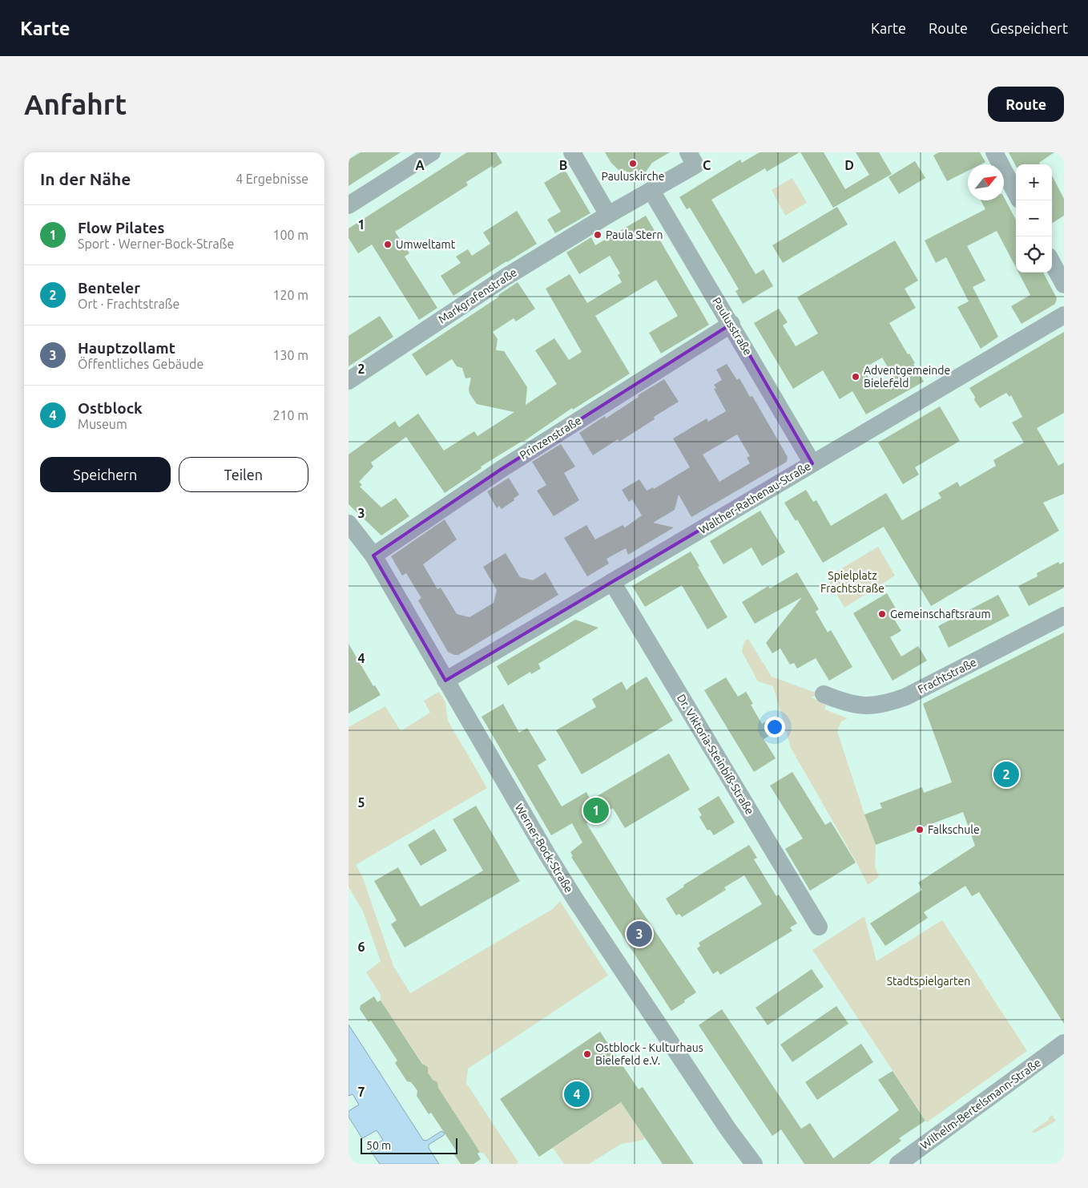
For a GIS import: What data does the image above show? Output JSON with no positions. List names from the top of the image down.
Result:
{
  "streets": {
    "street": [
      "Markgrafenstraße",
      "Paulusstraße",
      "Prinzenstraße",
      "Walther-Rathenau-Straße",
      "Frachtstraße",
      "Dr. Viktoria-Steinbiß-Straße",
      "Werner-Bock-Straße",
      "Wilhelm-Bertelsmann-Straße"
    ]
  },
  "crossings": [
    ["Paulusstraße", "Prinzenstraße"],
    ["Paulusstraße", "Walther-Rathenau-Straße"],
    ["Prinzenstraße", "Werner-Bock-Straße"],
    ["Walther-Rathenau-Straße", "Dr. Viktoria-Steinbiß-Straße"],
    ["Walther-Rathenau-Straße", "Werner-Bock-Straße"]
  ],
  "parks": ["Spielplatz Frachtstraße", "Stadtspielgarten"],
  "places": [
    "Pauluskirche",
    "Paula Stern",
    "Umweltamt",
    "Adventgemeinde Bielefeld",
    "Gemeinschaftsraum",
    "Falkschule",
    "Ostblock - Kulturhaus Bielefeld e.V."
  ],
  "scale_bar": "50 m",
  "north": "top right",
  "page": {
    "header": "Karte",
    "nav": ["Karte", "Route", "Gespeichert"],
    "buttons": [
      "Route",
      ["Speichern", "Teilen"]
    ],
    "title": "Anfahrt",
    "heading": ["In der Nähe", "4 Ergebnisse"],
    "map_buttons": ["+", "−"],
    "list": [
      {
        "mark": "1",
        "name": "Flow Pilates",
        "note": "Sport · Werner-Bock-Straße",
        "value": "100 m"
      },
      {
        "mark": "2",
        "name": "Benteler",
        "note": "Ort · Frachtstraße",
        "value": "120 m"
      },
      {
        "mark": "3",
        "name": "Hauptzollamt",
        "note": "Öffentliches Gebäude",
        "value": "130 m"
      },
      {
        "mark": "4",
        "name": "Ostblock",
        "note": "Museum",
        "value": "210 m"
      }
    ],
    "pins": [
      "2",
      "1",
      "3",
      "4"
    ],
    "scale": "50 m"
  },
  "grid": {
    "columns": [
      "A",
      "B",
      "C",
      "D"
    ],
    "rows": [
      "1",
      "2",
      "3",
      "4",
      "5",
      "6",
      "7"
    ]
  }
}
